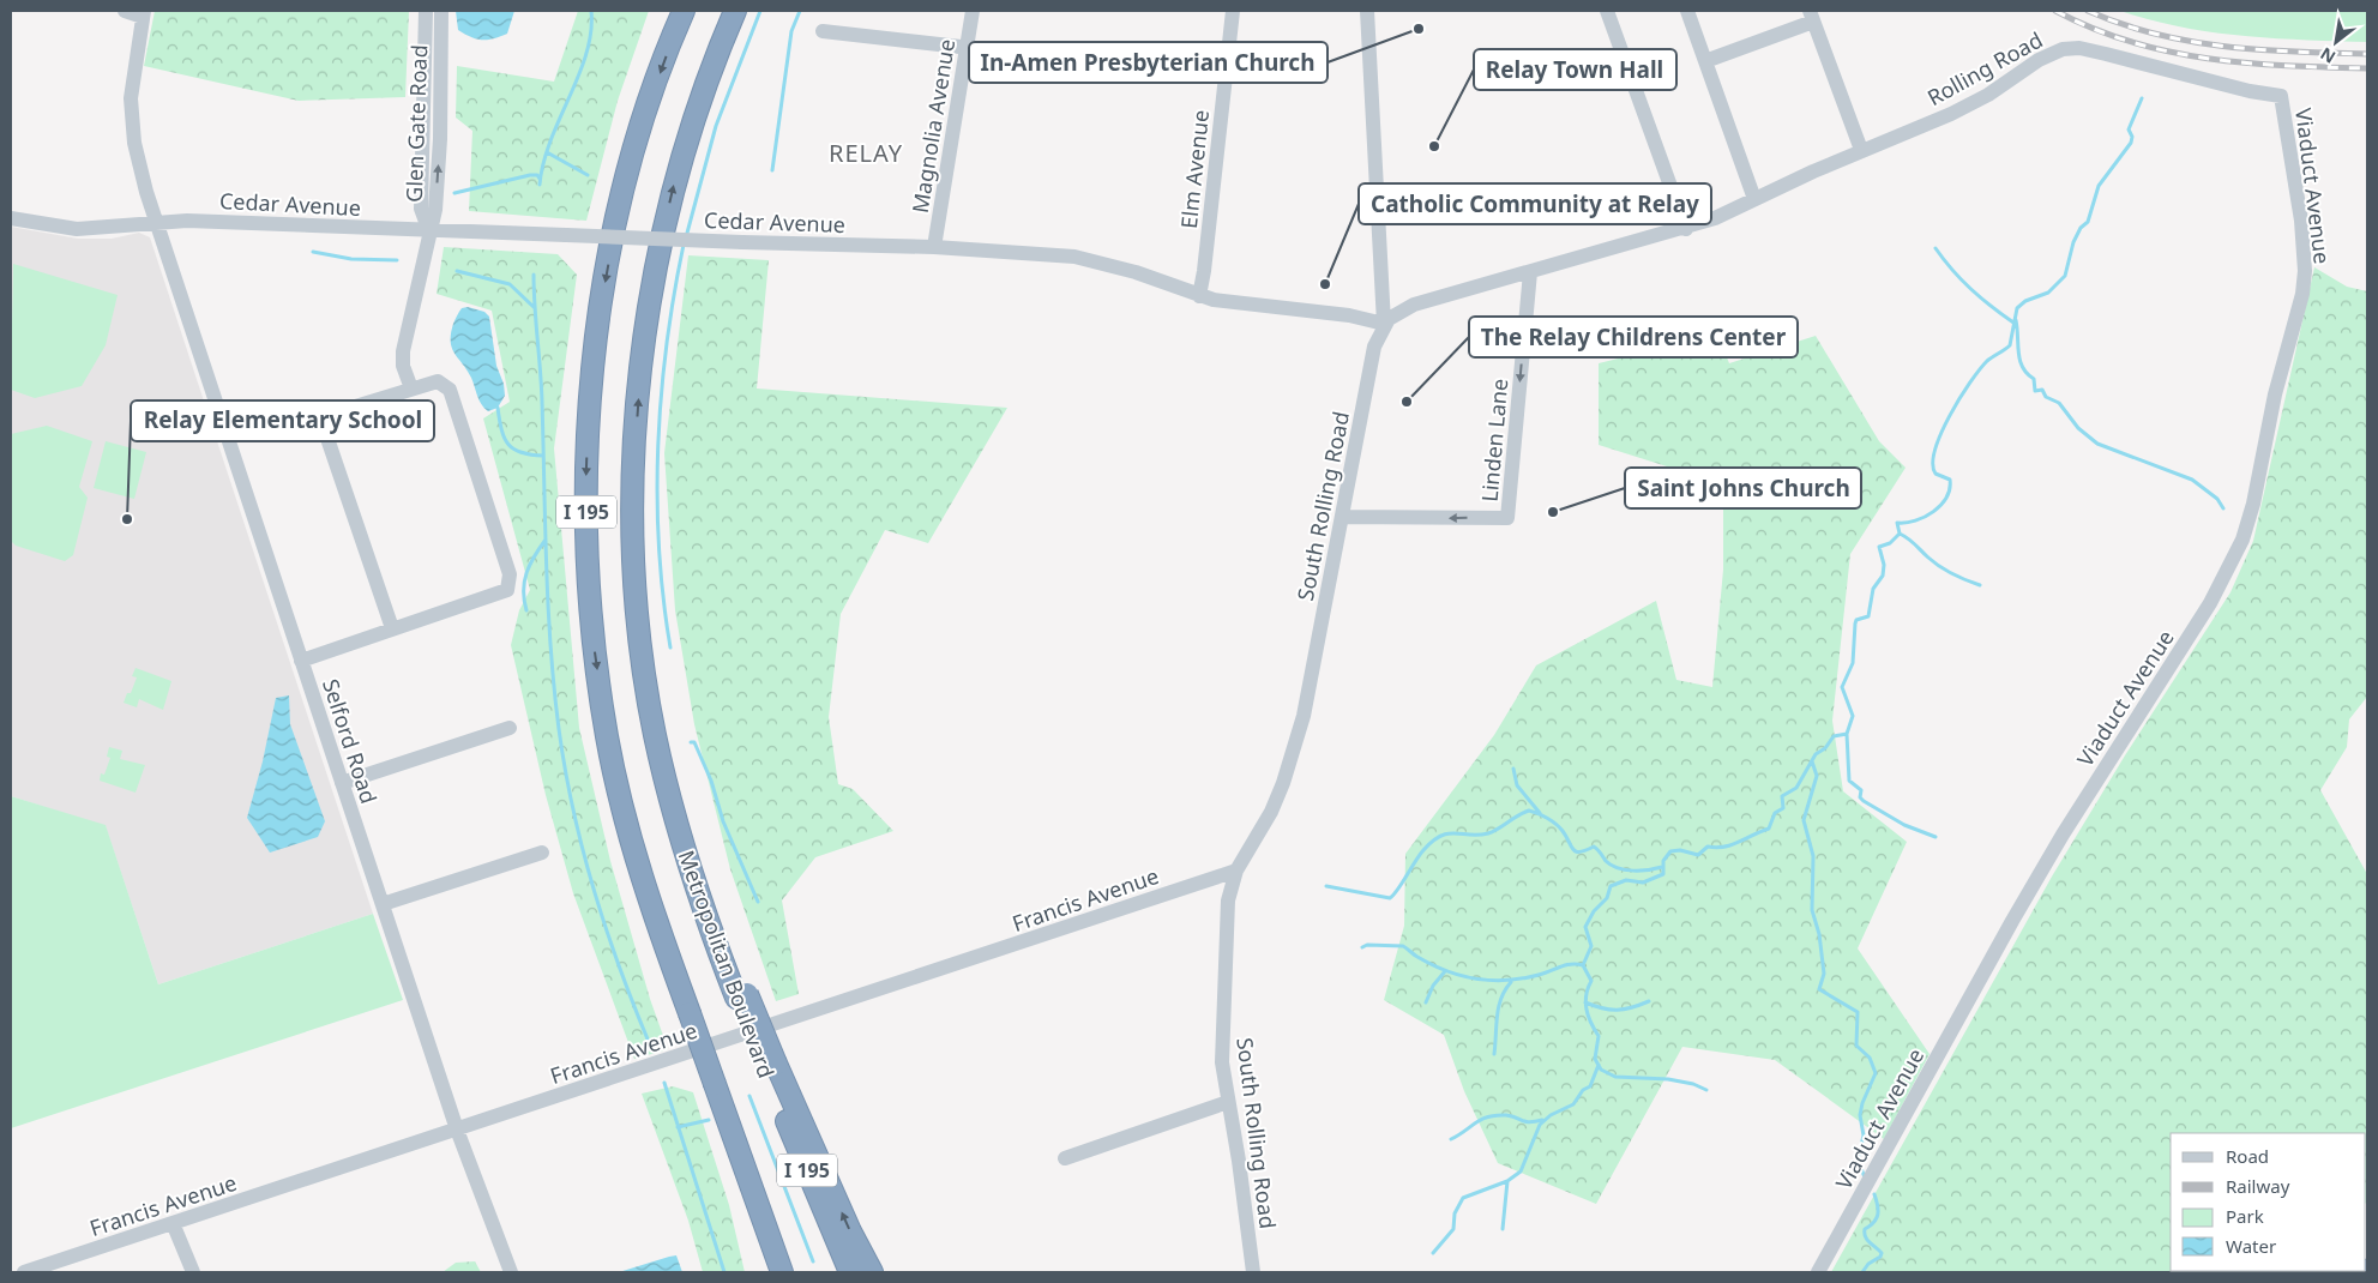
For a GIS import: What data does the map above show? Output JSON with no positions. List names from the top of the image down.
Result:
{
  "streets": {
    "highway": ["I 195", "Metropolitan Boulevard"],
    "street": [
      "Rolling Road",
      "Glen Gate Road",
      "Magnolia Avenue",
      "Elm Avenue",
      "Viaduct Avenue",
      "Cedar Avenue",
      "Linden Lane",
      "South Rolling Road",
      "Selford Road",
      "Francis Avenue"
    ]
  },
  "crossings": [
    ["Rolling Road", "Viaduct Avenue"],
    ["Glen Gate Road", "Cedar Avenue"],
    ["Magnolia Avenue", "Cedar Avenue"],
    ["Elm Avenue", "Cedar Avenue"],
    ["Cedar Avenue", "South Rolling Road"],
    ["Cedar Avenue", "Selford Road"],
    ["Linden Lane", "South Rolling Road"],
    ["South Rolling Road", "Francis Avenue"],
    ["Selford Road", "Francis Avenue"]
  ],
  "districts": ["RELAY"],
  "places": [
    "In-Amen Presbyterian Church",
    "Relay Town Hall",
    "Catholic Community at Relay",
    "The Relay Childrens Center",
    "Saint Johns Church",
    "Relay Elementary School"
  ],
  "legend": [
    "Road",
    "Railway",
    "Park",
    "Water"
  ],
  "north": "bottom left"
}
